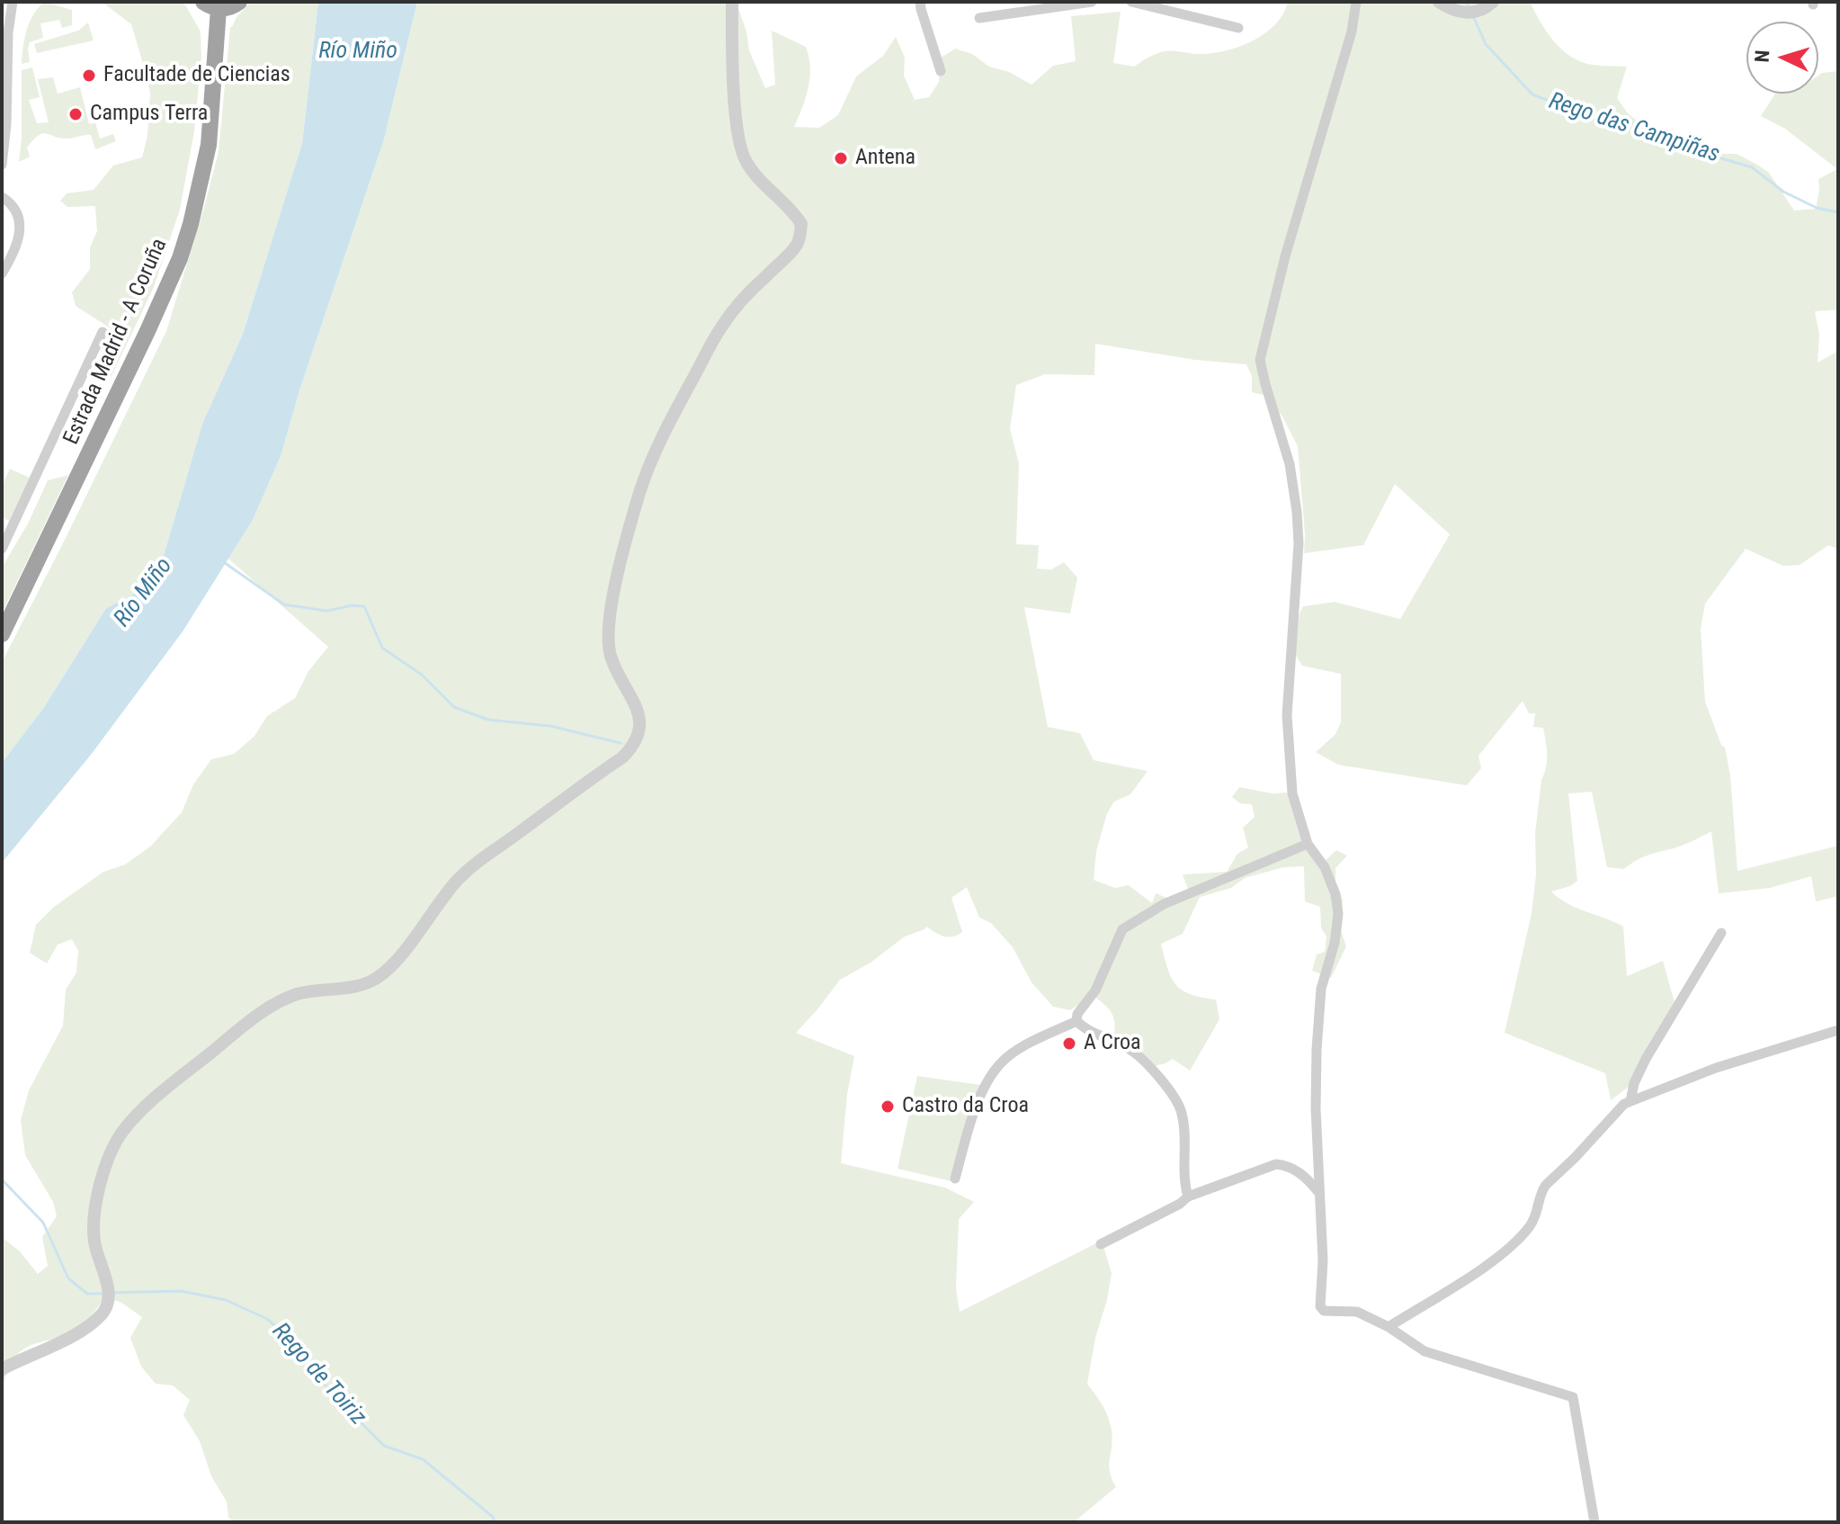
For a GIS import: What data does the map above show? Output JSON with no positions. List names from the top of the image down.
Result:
{
  "streets": {
    "highway": ["Estrada Madrid - A Coruña"]
  },
  "water": ["Río Miño", "Rego das Campiñas", "Rego de Toiriz"],
  "places": [
    "Facultade de Ciencias",
    "Campus Terra",
    "Antena",
    "A Croa",
    "Castro da Croa"
  ],
  "north": "left"
}
